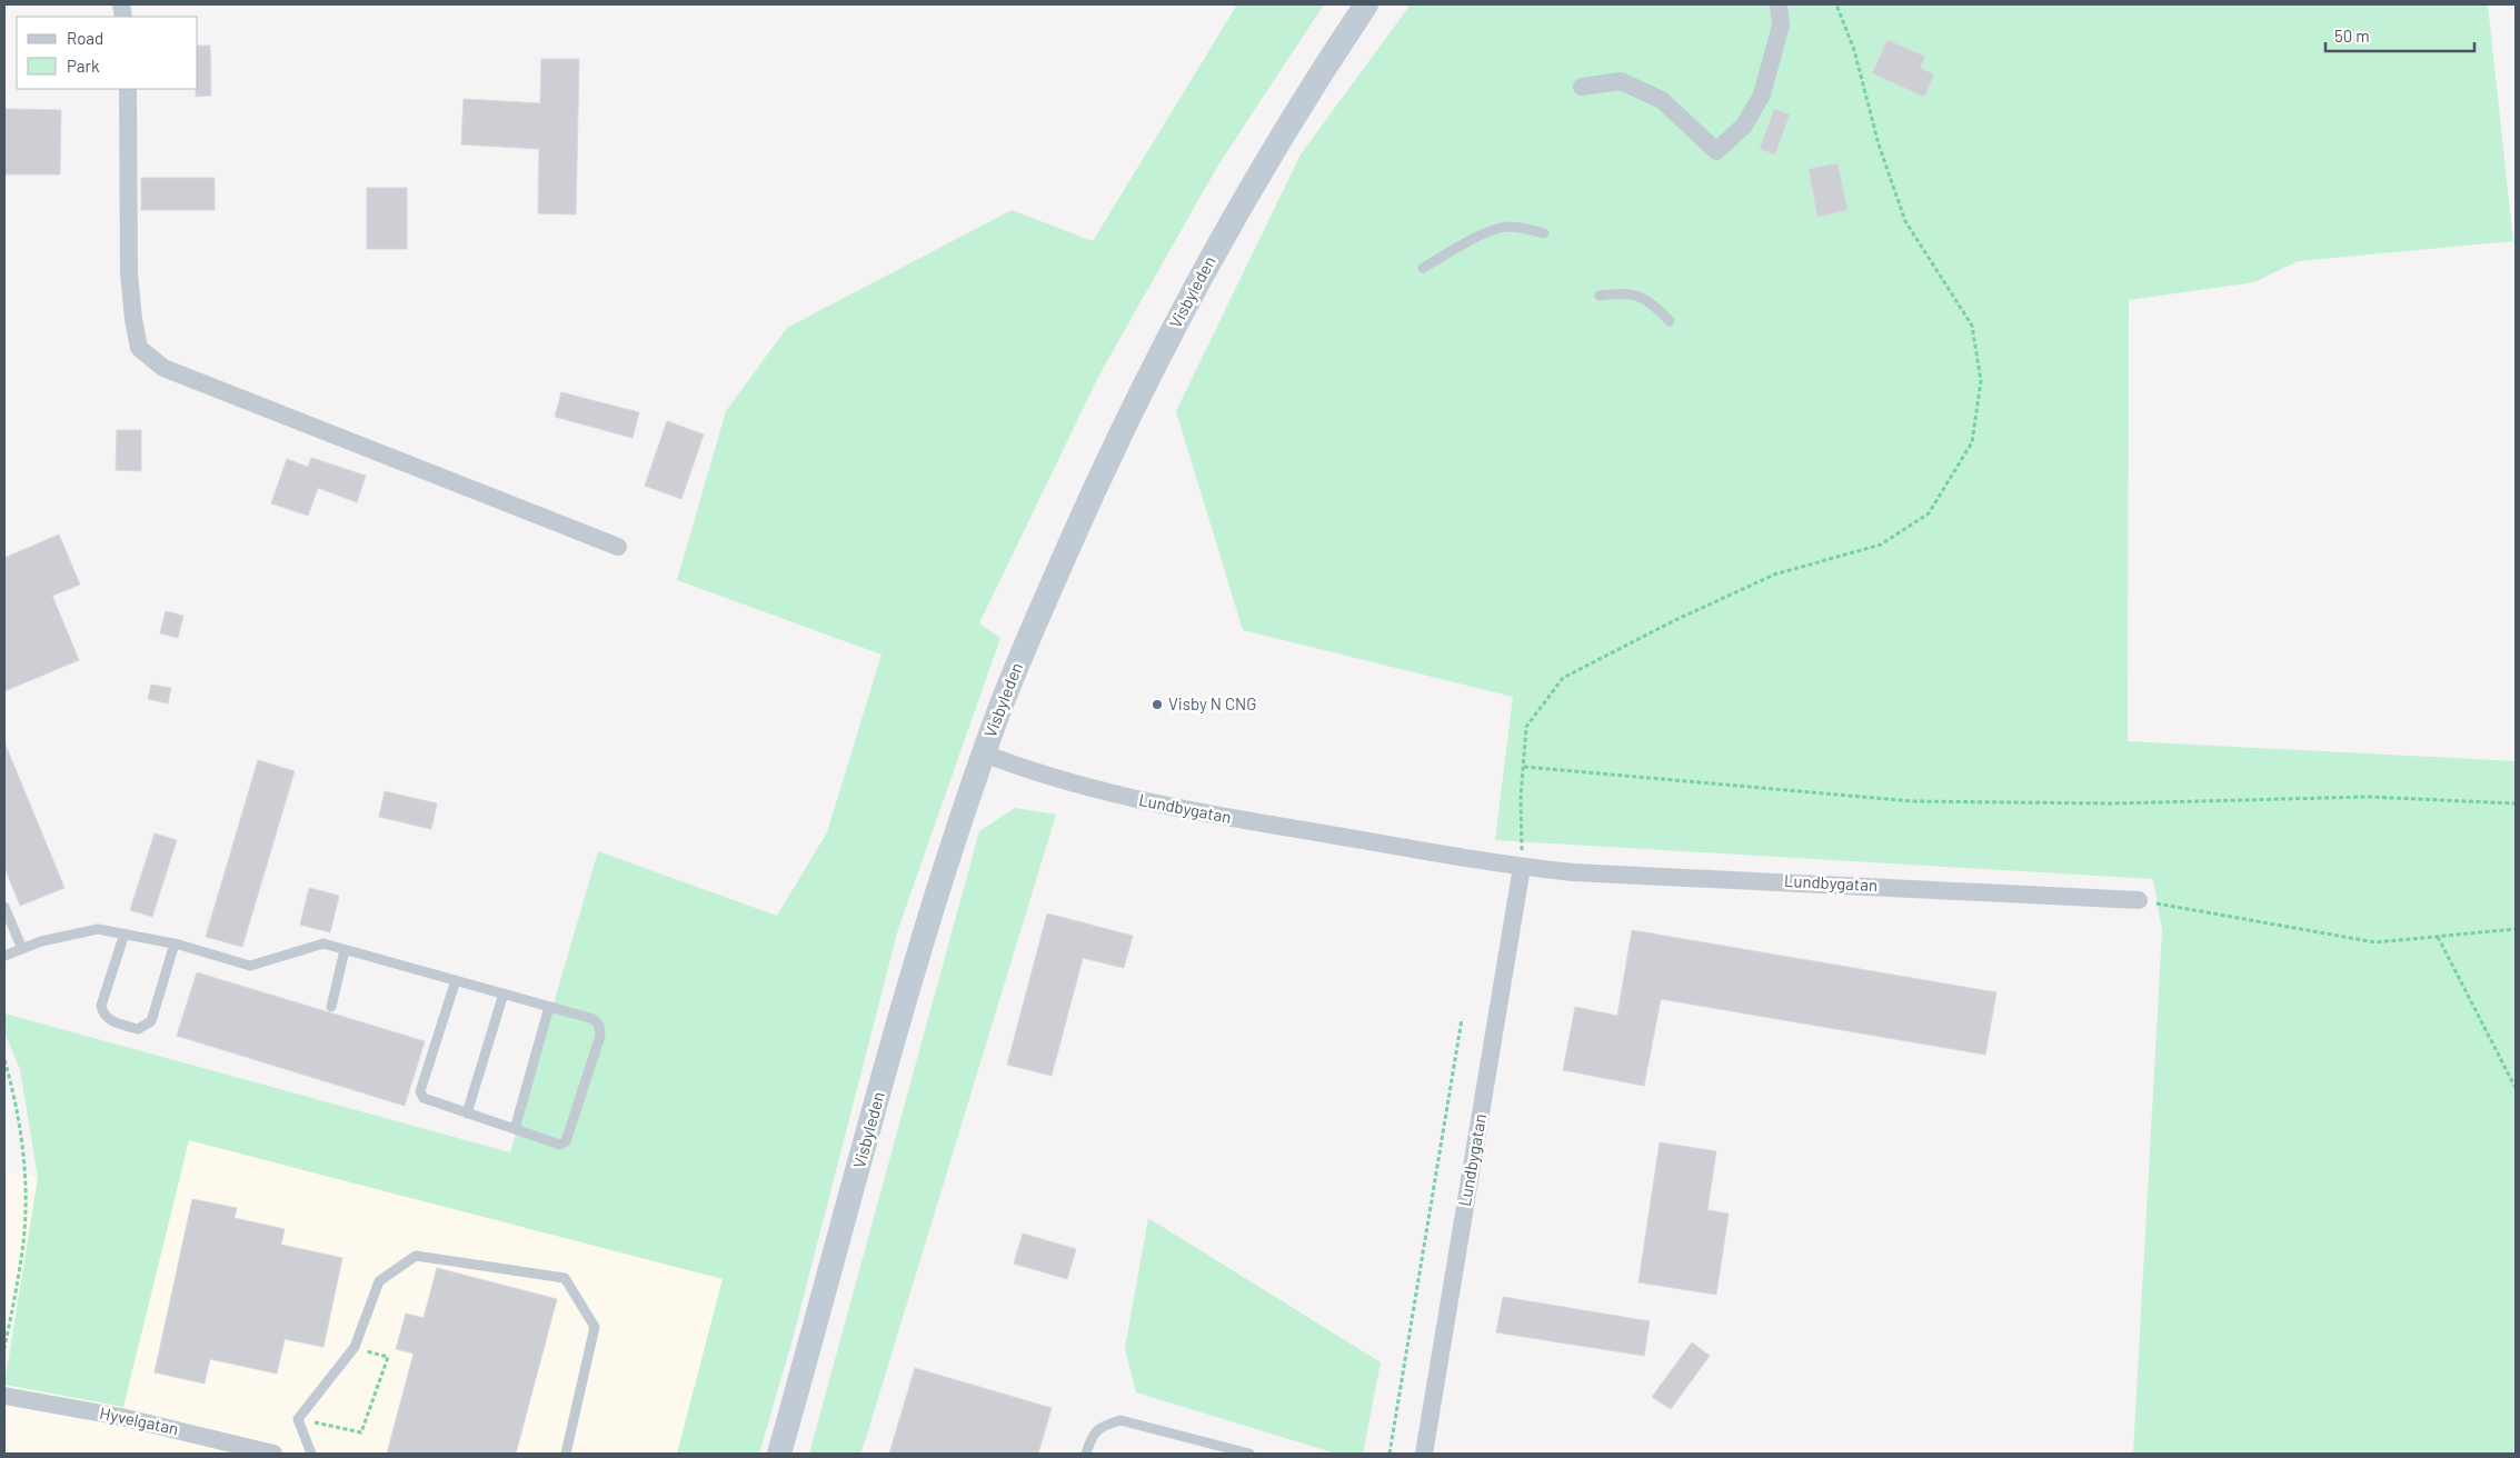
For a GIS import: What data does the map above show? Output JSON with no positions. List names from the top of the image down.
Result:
{
  "streets": {
    "main road": ["Visbyleden"],
    "street": ["Lundbygatan", "Hyvelgatan"]
  },
  "crossings": [
    ["Visbyleden", "Lundbygatan"]
  ],
  "places": ["Visby N CNG"],
  "legend": ["Road", "Park"],
  "scale_bar": "50 m"
}
